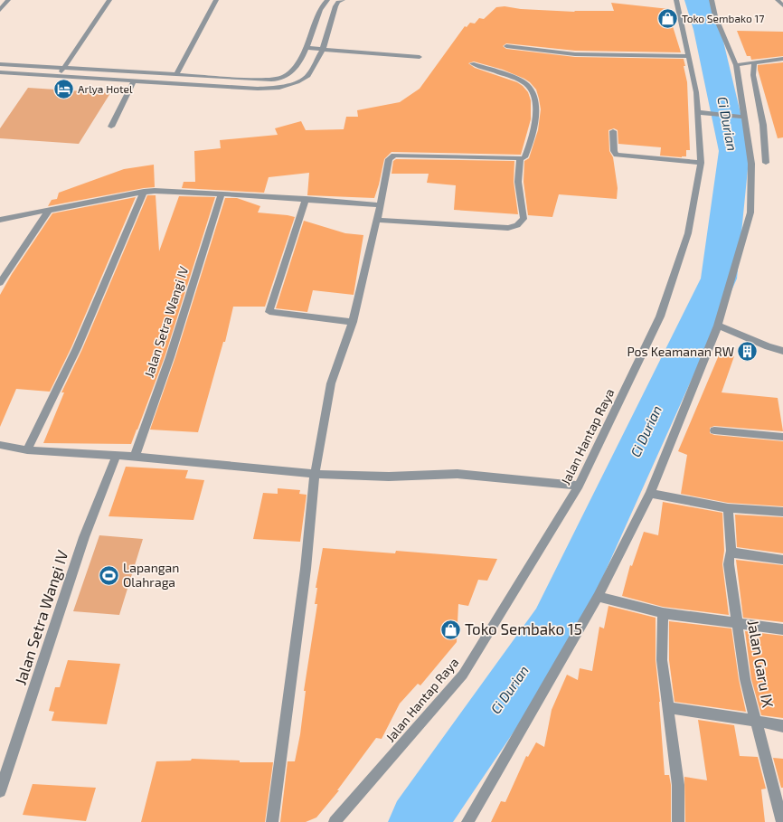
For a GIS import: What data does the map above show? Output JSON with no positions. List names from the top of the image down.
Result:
{
  "streets": {
    "street": ["Jalan Setra Wangi IV", "Jalan Hantap Raya", "Jalan Garu IX"]
  },
  "water": ["Ci Durian"],
  "places": {
    "shop": ["Toko Sembako 17", "Toko Sembako 15"],
    "hotel": ["Arlya Hotel"],
    "building": ["Pos Keamanan RW"],
    "sports": ["Lapangan Olahraga"]
  }
}
